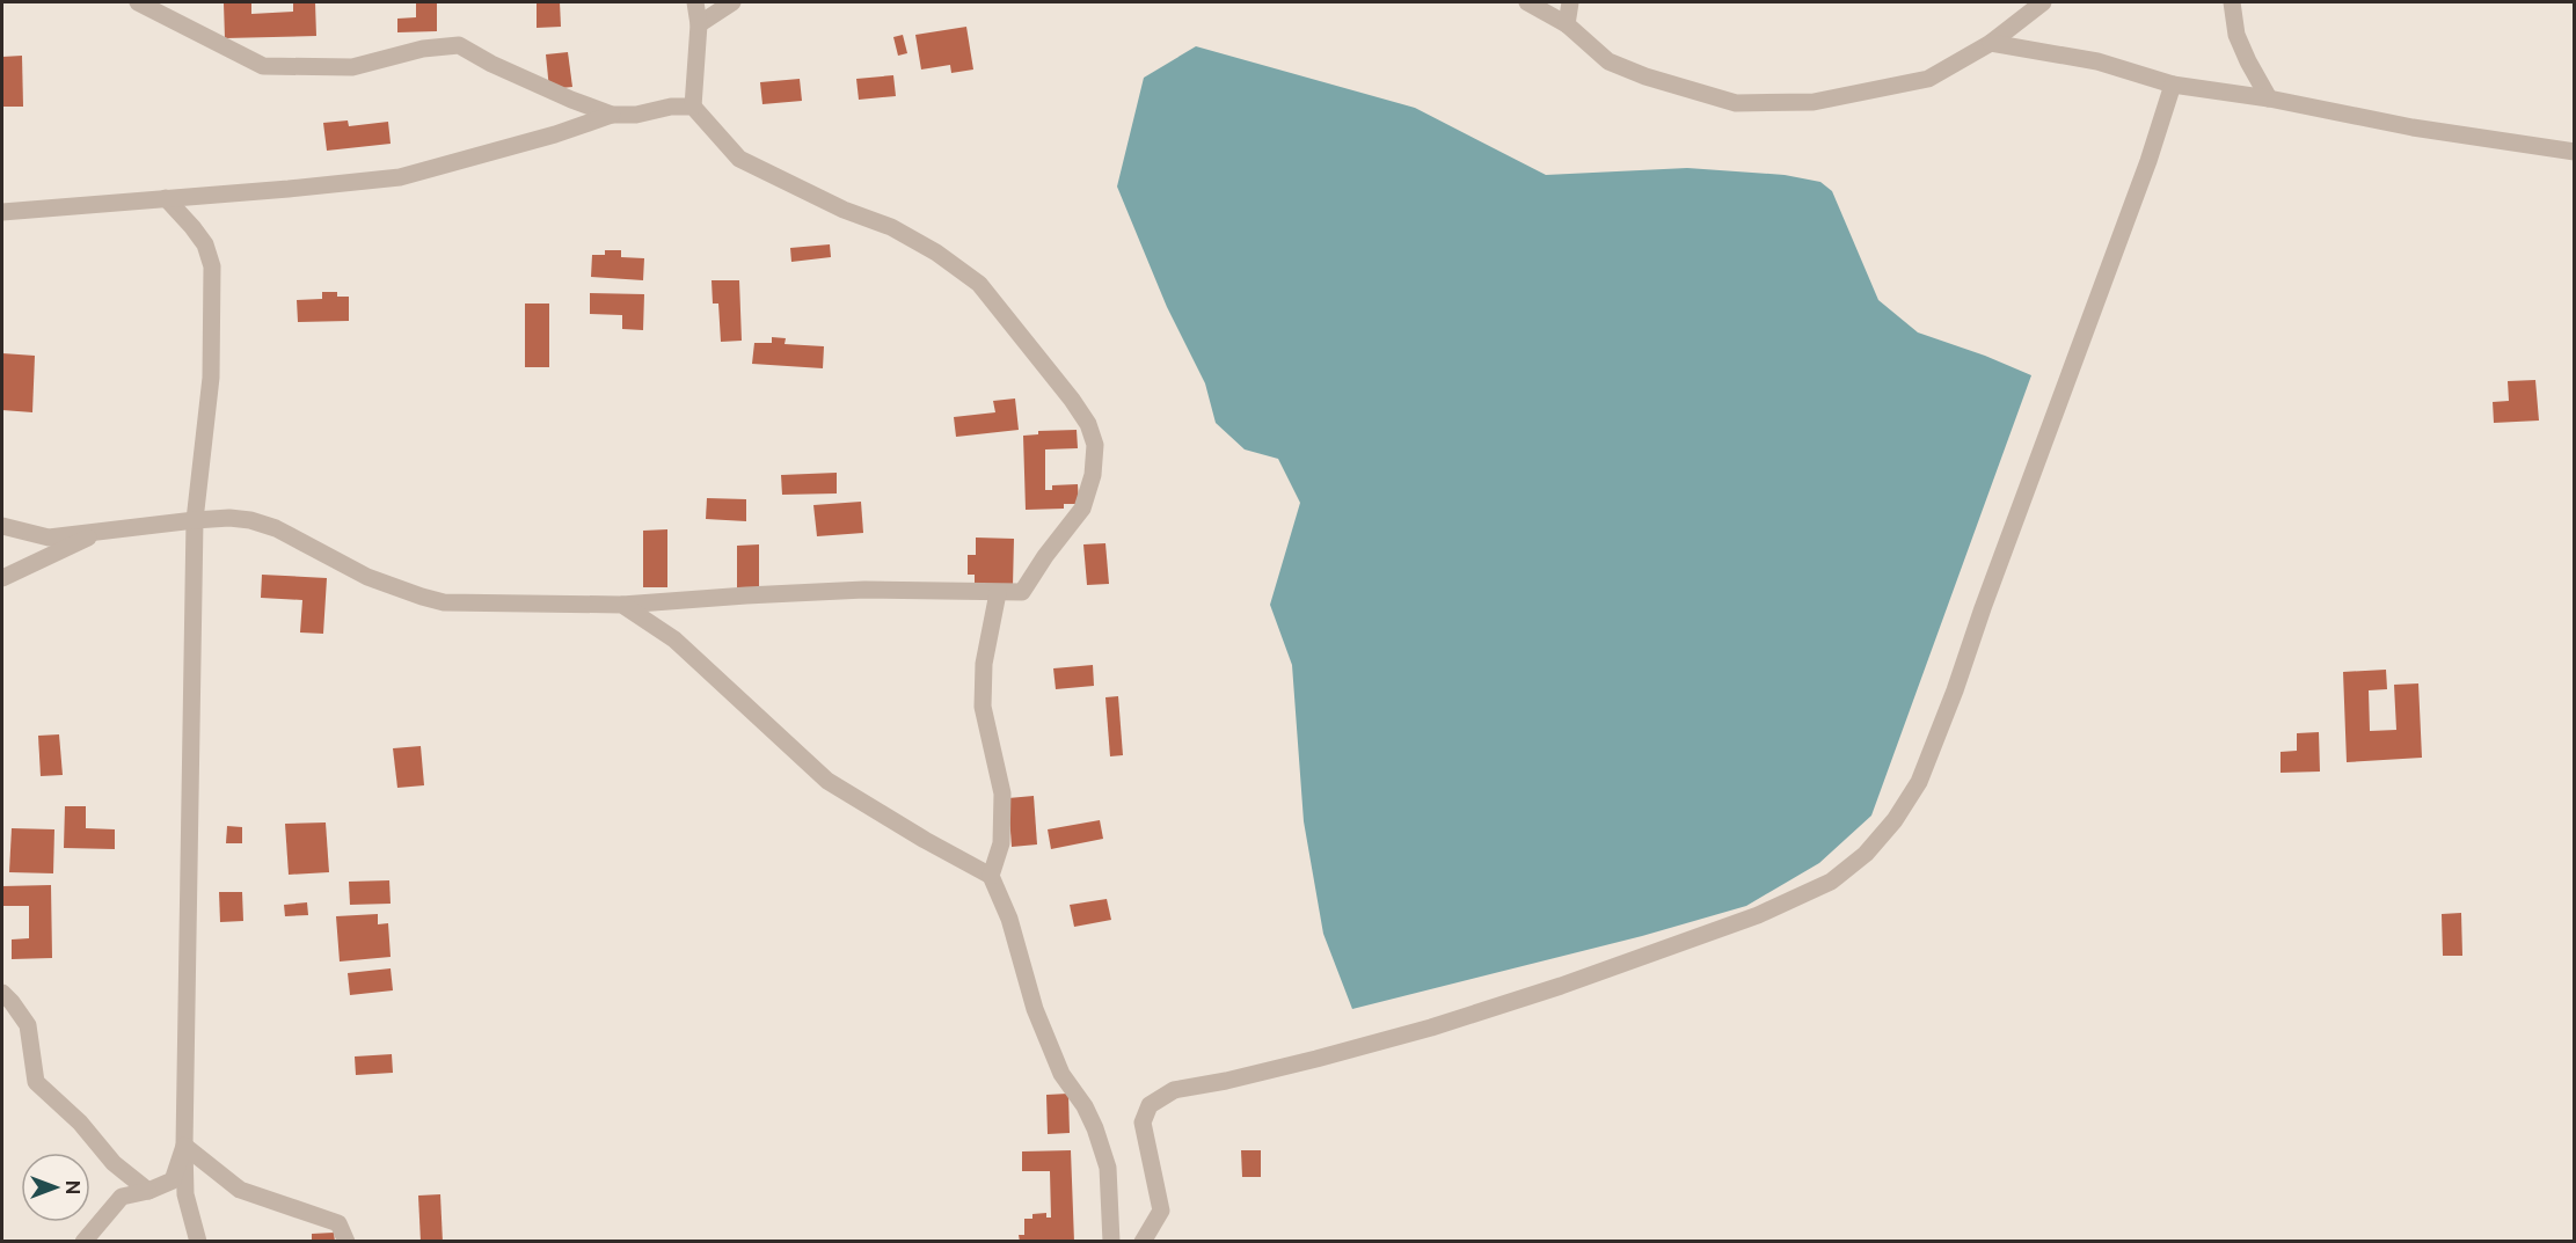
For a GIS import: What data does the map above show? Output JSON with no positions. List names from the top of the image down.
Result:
{
  "north": "right"
}
